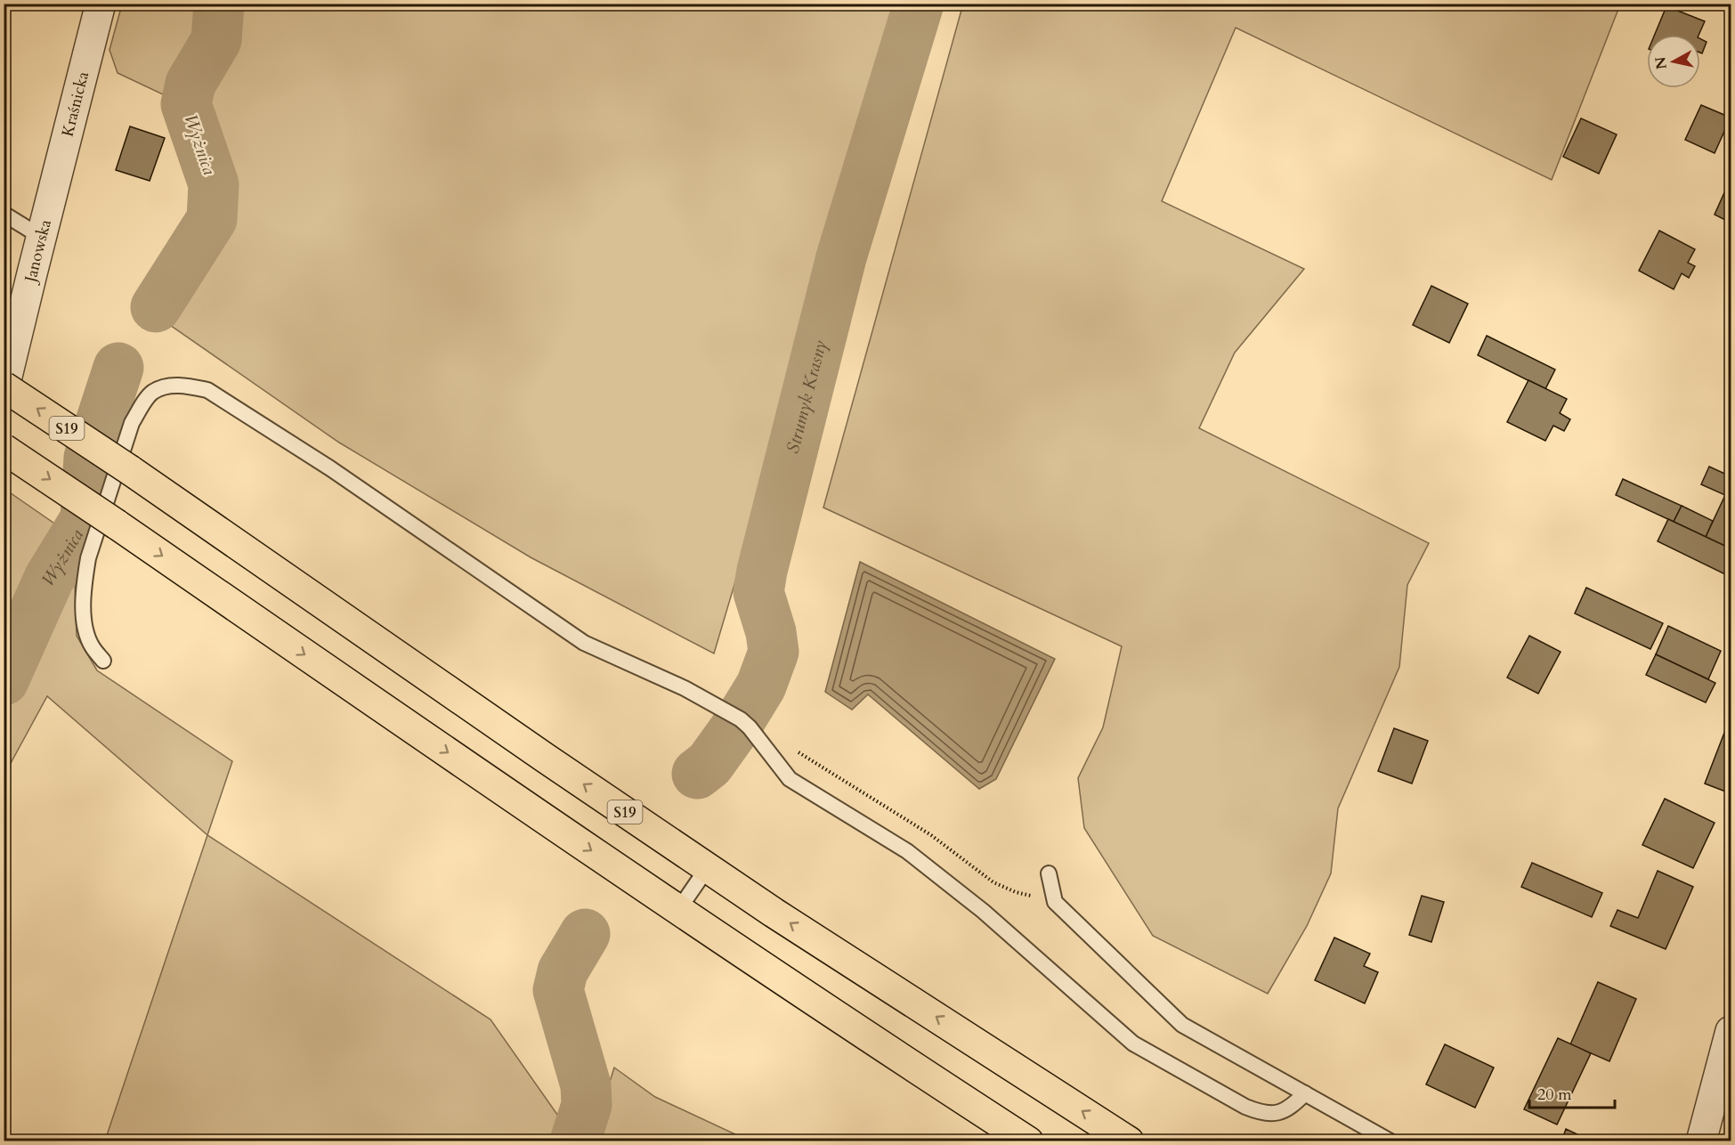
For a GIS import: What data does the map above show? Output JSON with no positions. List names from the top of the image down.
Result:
{
  "streets": {
    "highway": ["S19"],
    "street": ["Kraśnicka", "Janowska"]
  },
  "crossings": [
    ["Kraśnicka", "Janowska"]
  ],
  "water": ["Wyżnica", "Strumyk Krasny"],
  "scale_bar": "20 m",
  "north": "left"
}
